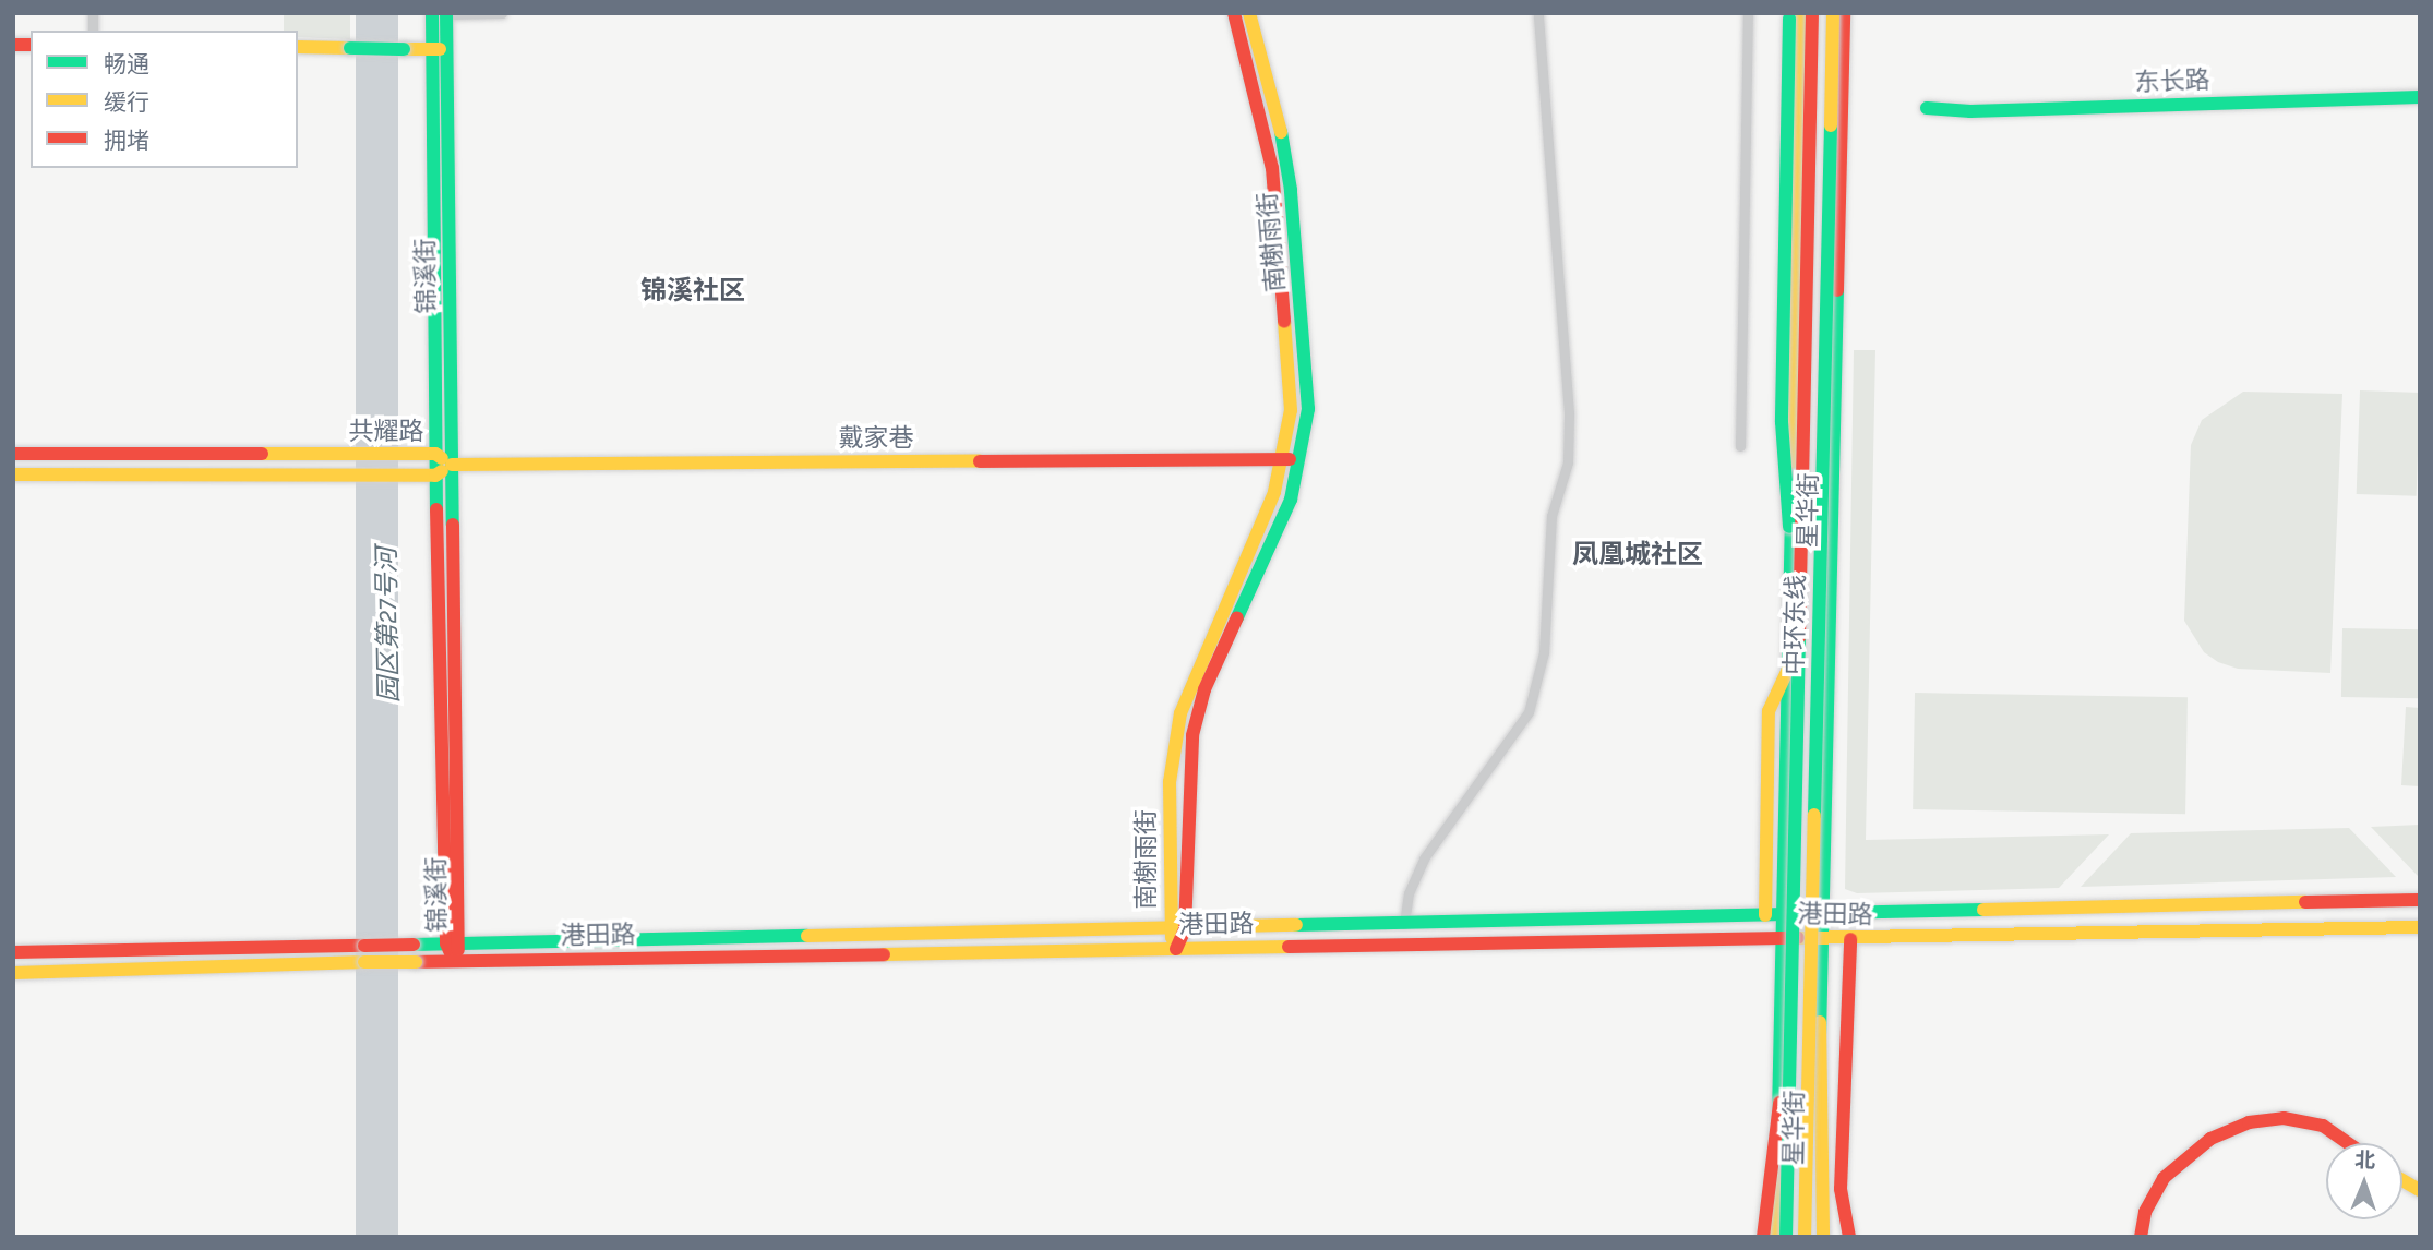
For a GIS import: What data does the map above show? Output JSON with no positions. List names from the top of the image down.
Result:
{
  "streets": {
    "main road": [
      "东长路",
      "南榭雨街",
      "锦溪街",
      "共耀路",
      "戴家巷",
      "星华街",
      "中环东线",
      "港田路"
    ]
  },
  "crossings": [
    ["南榭雨街", "戴家巷"],
    ["南榭雨街", "港田路"],
    ["锦溪街", "共耀路"],
    ["锦溪街", "戴家巷"],
    ["锦溪街", "港田路"],
    ["共耀路", "戴家巷"],
    ["星华街", "港田路"]
  ],
  "districts": ["锦溪社区", "凤凰城社区"],
  "water": ["园区第27号河"],
  "legend": ["畅通", "缓行", "拥堵"],
  "north": "top"
}
